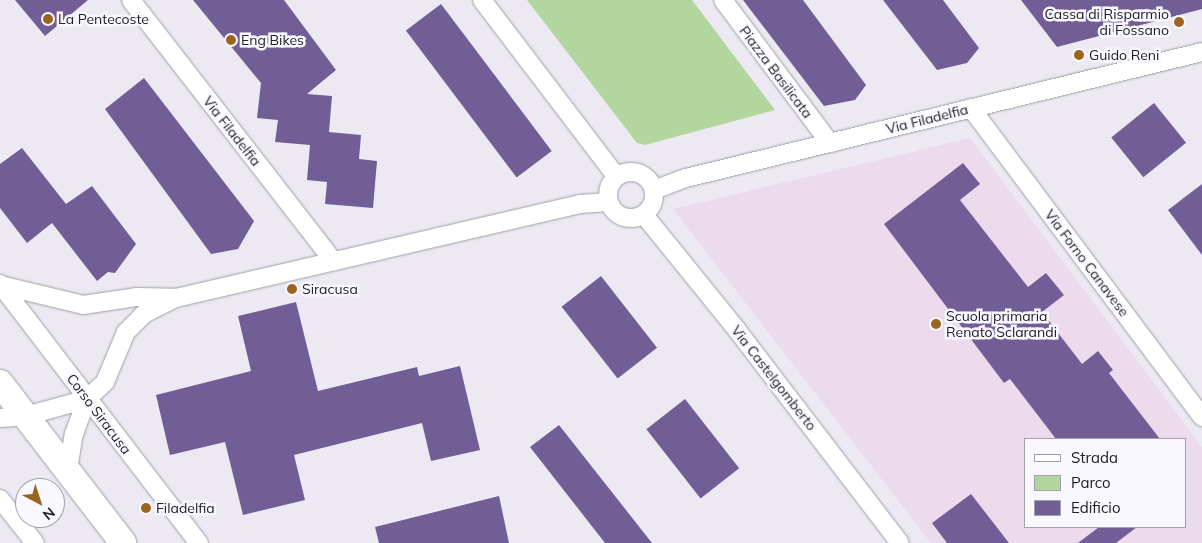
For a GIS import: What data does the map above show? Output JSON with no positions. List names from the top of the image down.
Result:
{
  "streets": {
    "street": [
      "Piazza Basilicata",
      "Via Filadelfia",
      "Via Forno Canavese",
      "Via Castelgomberto",
      "Corso Siracusa"
    ]
  },
  "crossings": [
    ["Piazza Basilicata", "Via Filadelfia"],
    ["Via Filadelfia", "Via Forno Canavese"],
    ["Via Filadelfia", "Via Castelgomberto"]
  ],
  "places": [
    "La Pentecoste",
    "Cassa di Risparmio di Fossano",
    "Eng Bikes",
    "Guido Reni",
    "Siracusa",
    "Scuola primaria Renato Sclarandi",
    "Filadelfia"
  ],
  "legend": ["Strada", "Parco", "Edificio"],
  "north": "bottom right"
}
